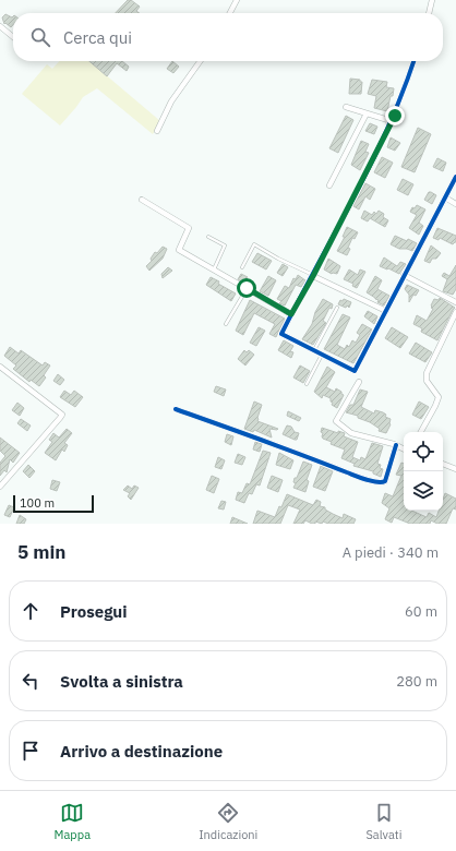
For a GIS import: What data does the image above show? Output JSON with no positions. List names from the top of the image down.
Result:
{
  "scale_bar": "100 m",
  "page": {
    "search": "Cerca qui",
    "scale": "100 m",
    "heading": ["5 min", "A piedi · 340 m"],
    "list": [
      ["Prosegui", "60 m"],
      ["Svolta a sinistra", "280 m"],
      "Arrivo a destinazione"
    ],
    "nav": ["Mappa", "Indicazioni", "Salvati"]
  }
}
